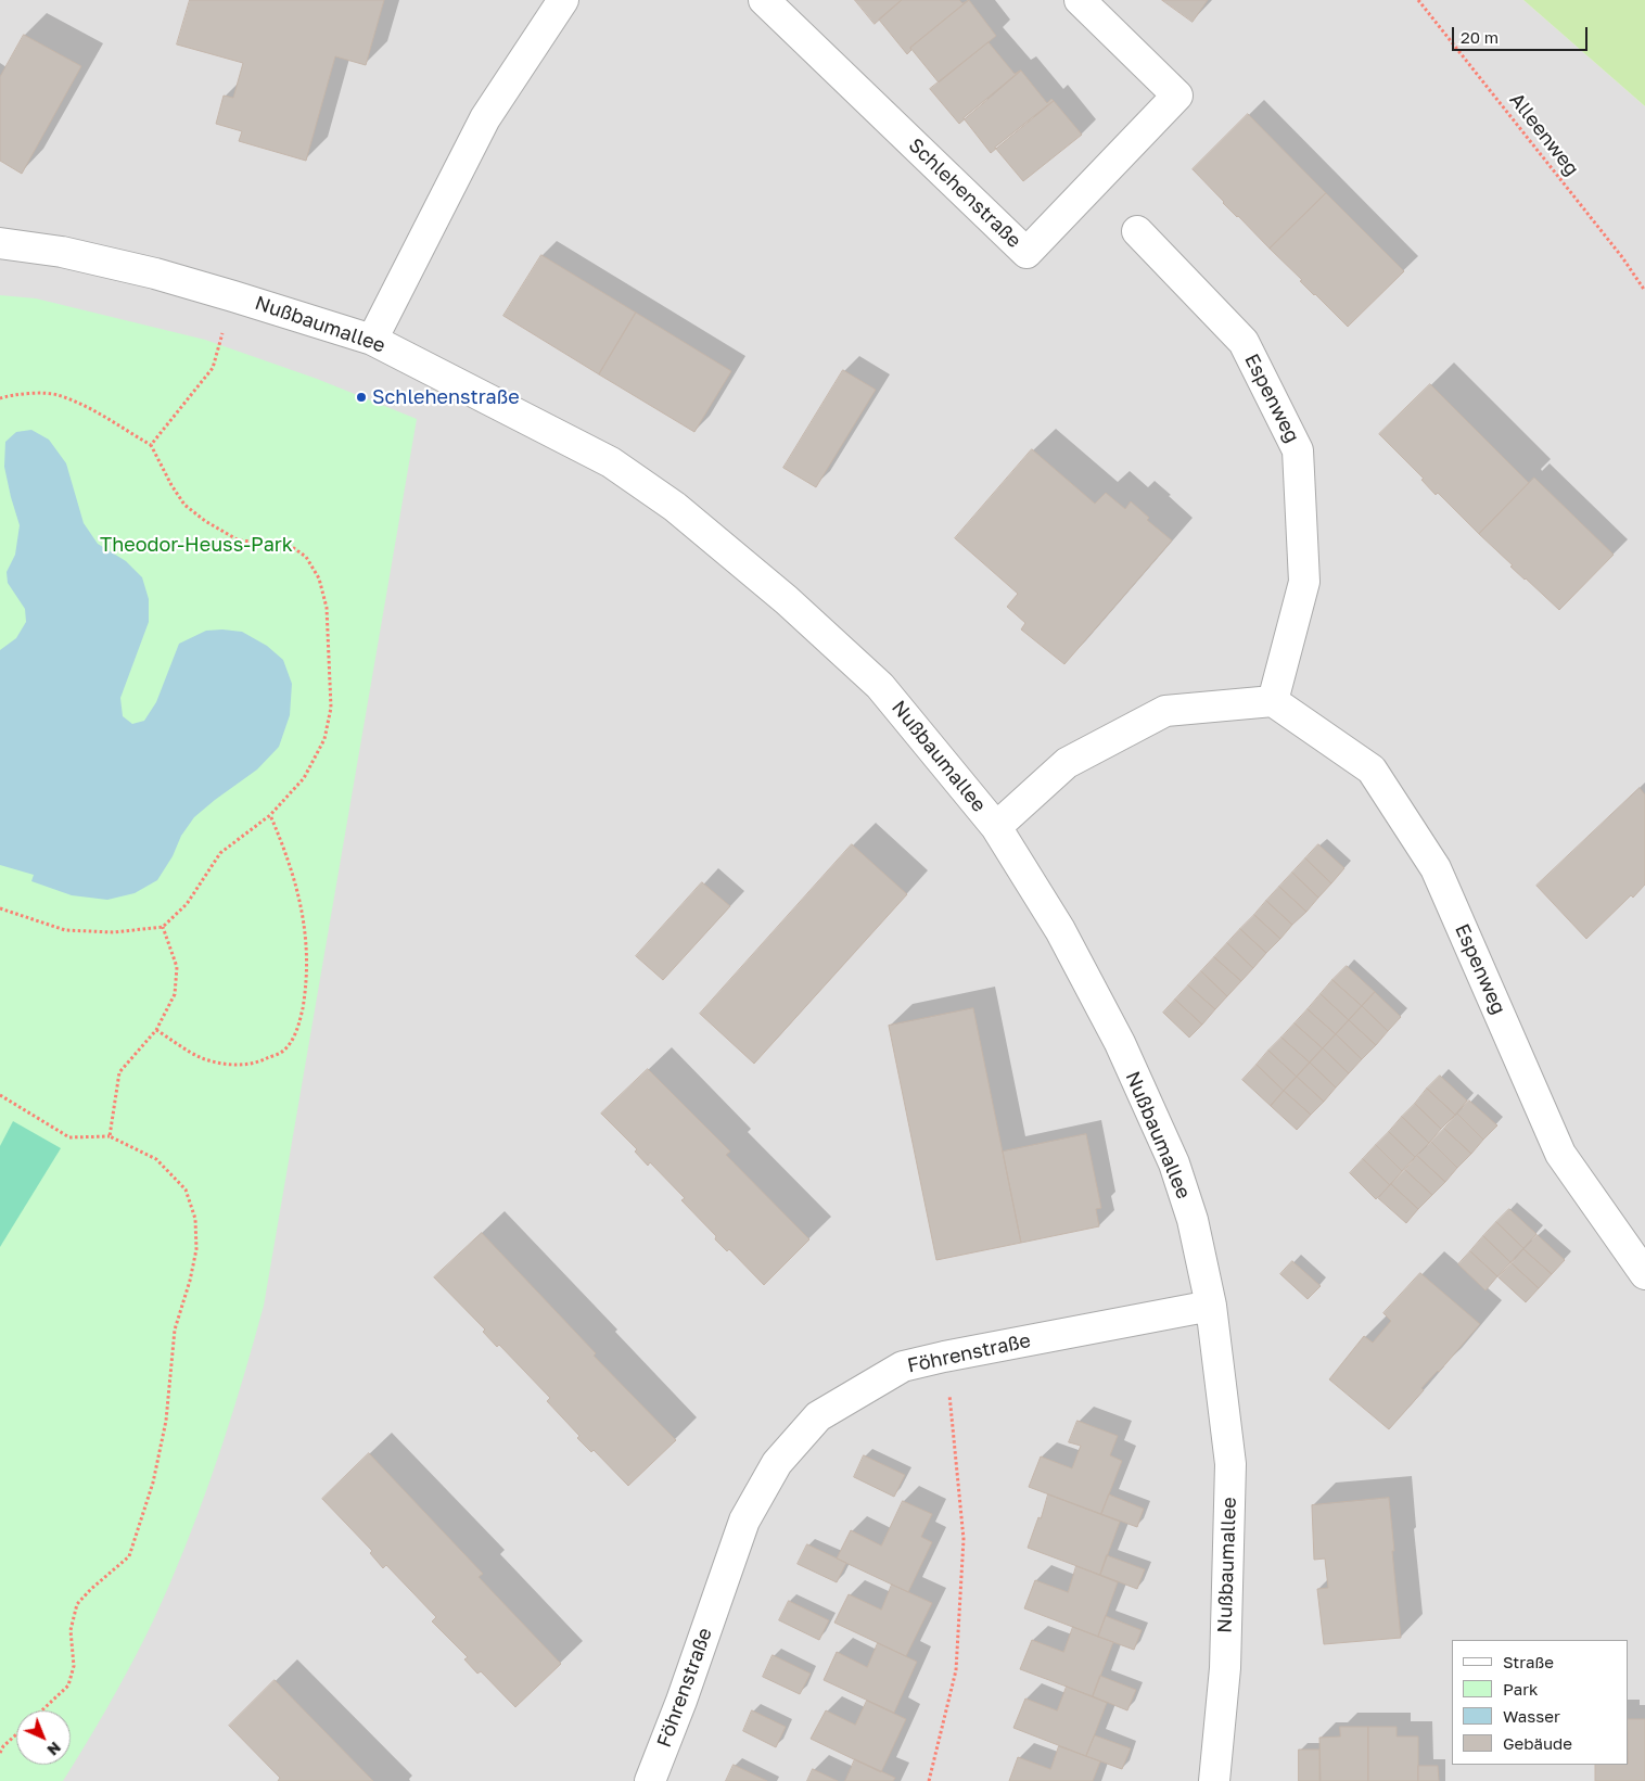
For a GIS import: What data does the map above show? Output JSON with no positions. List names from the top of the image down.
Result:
{
  "streets": {
    "street": [
      "Schlehenstraße",
      "Nußbaumallee",
      "Espenweg",
      "Föhrenstraße"
    ],
    "path": ["Alleenweg"]
  },
  "crossings": [
    ["Nußbaumallee", "Föhrenstraße"]
  ],
  "parks": ["Theodor-Heuss-Park"],
  "places": ["Schlehenstraße"],
  "legend": [
    "Straße",
    "Park",
    "Wasser",
    "Gebäude"
  ],
  "scale_bar": "20 m",
  "north": "bottom right"
}
